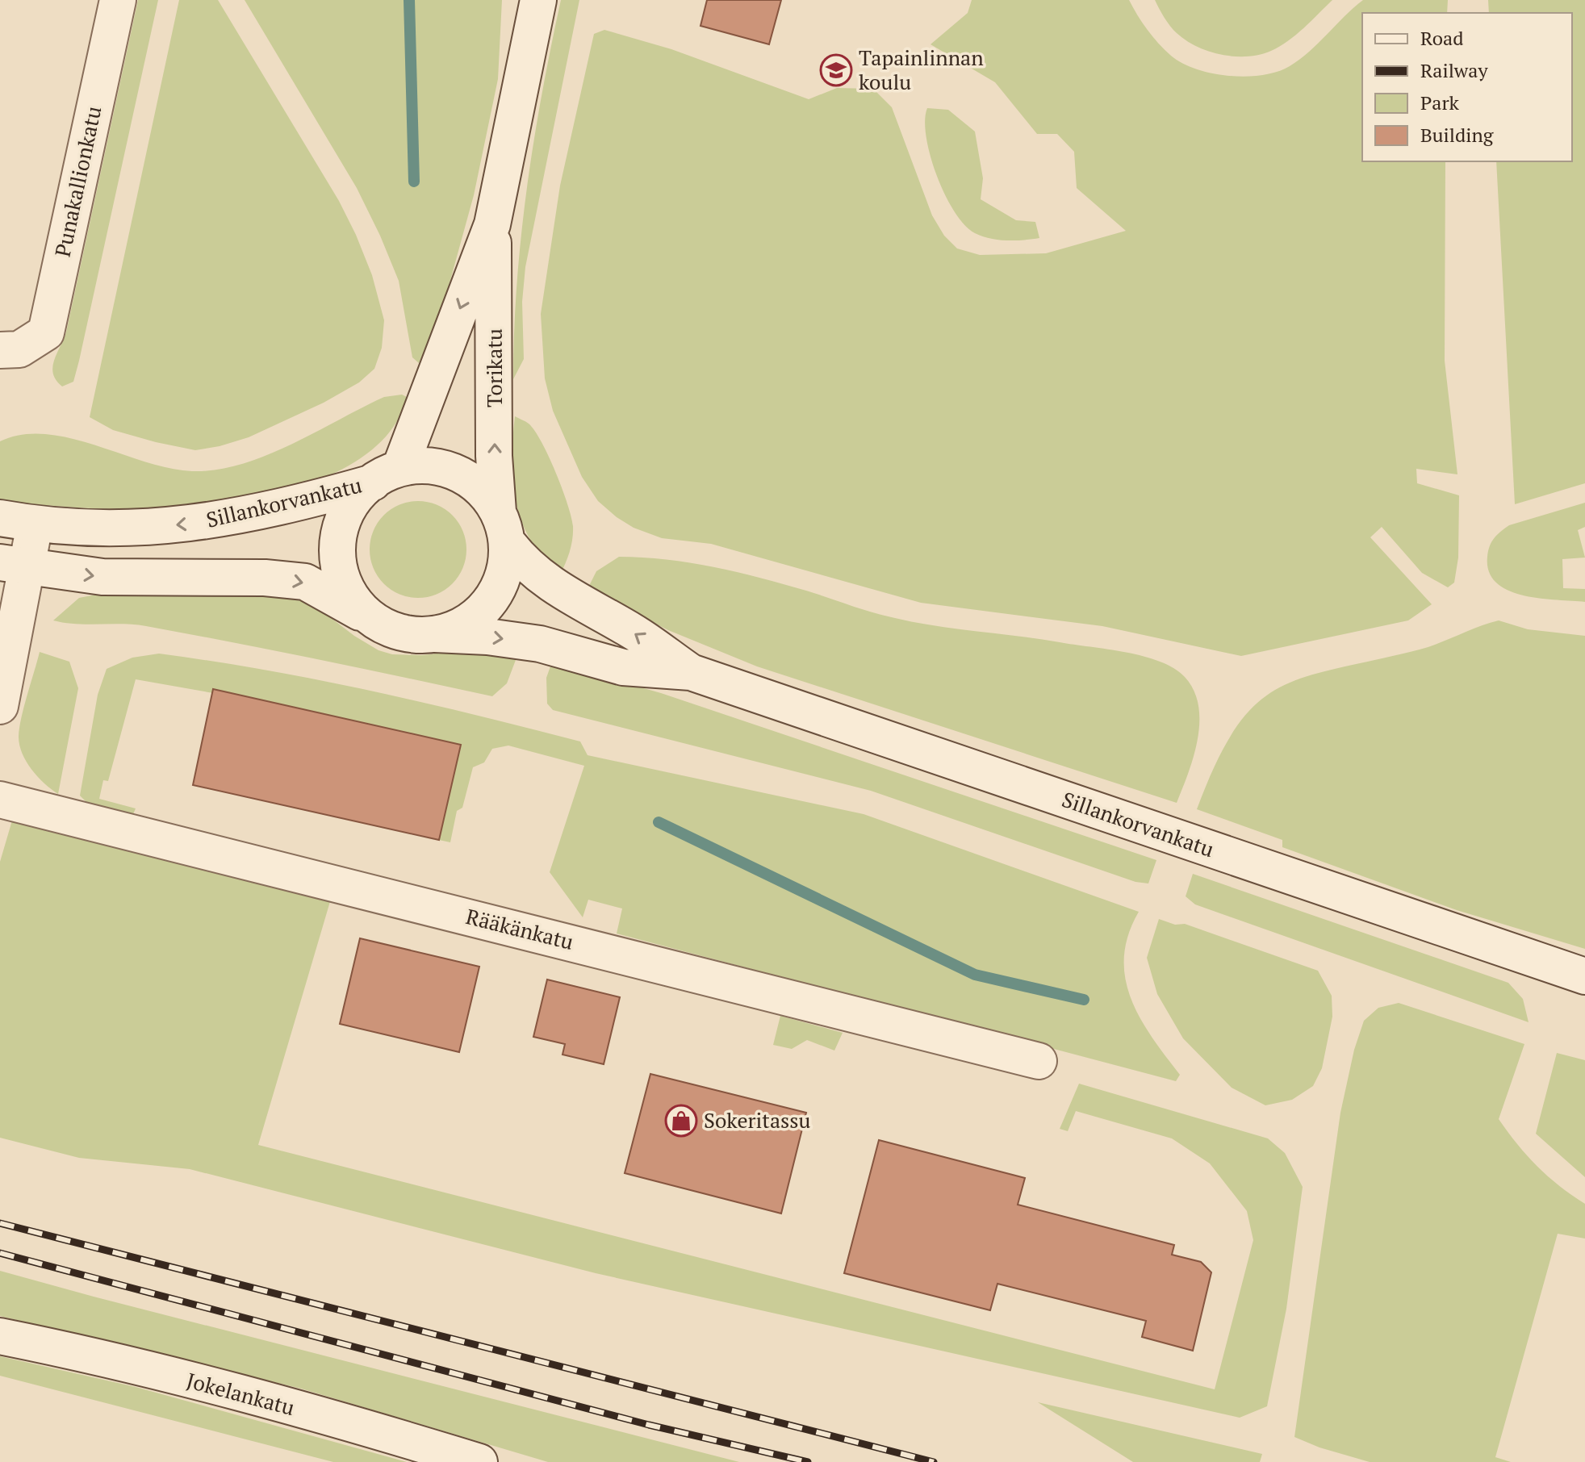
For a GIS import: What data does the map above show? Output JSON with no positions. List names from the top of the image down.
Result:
{
  "streets": {
    "street": [
      "Punakallionkatu",
      "Torikatu",
      "Sillankorvankatu",
      "Rääkänkatu",
      "Jokelankatu"
    ]
  },
  "crossings": [
    ["Torikatu", "Sillankorvankatu"]
  ],
  "places": {
    "school or university": ["Tapainlinnan koulu"],
    "shop": ["Sokeritassu"]
  },
  "legend": [
    "Road",
    "Railway",
    "Park",
    "Building"
  ]
}
